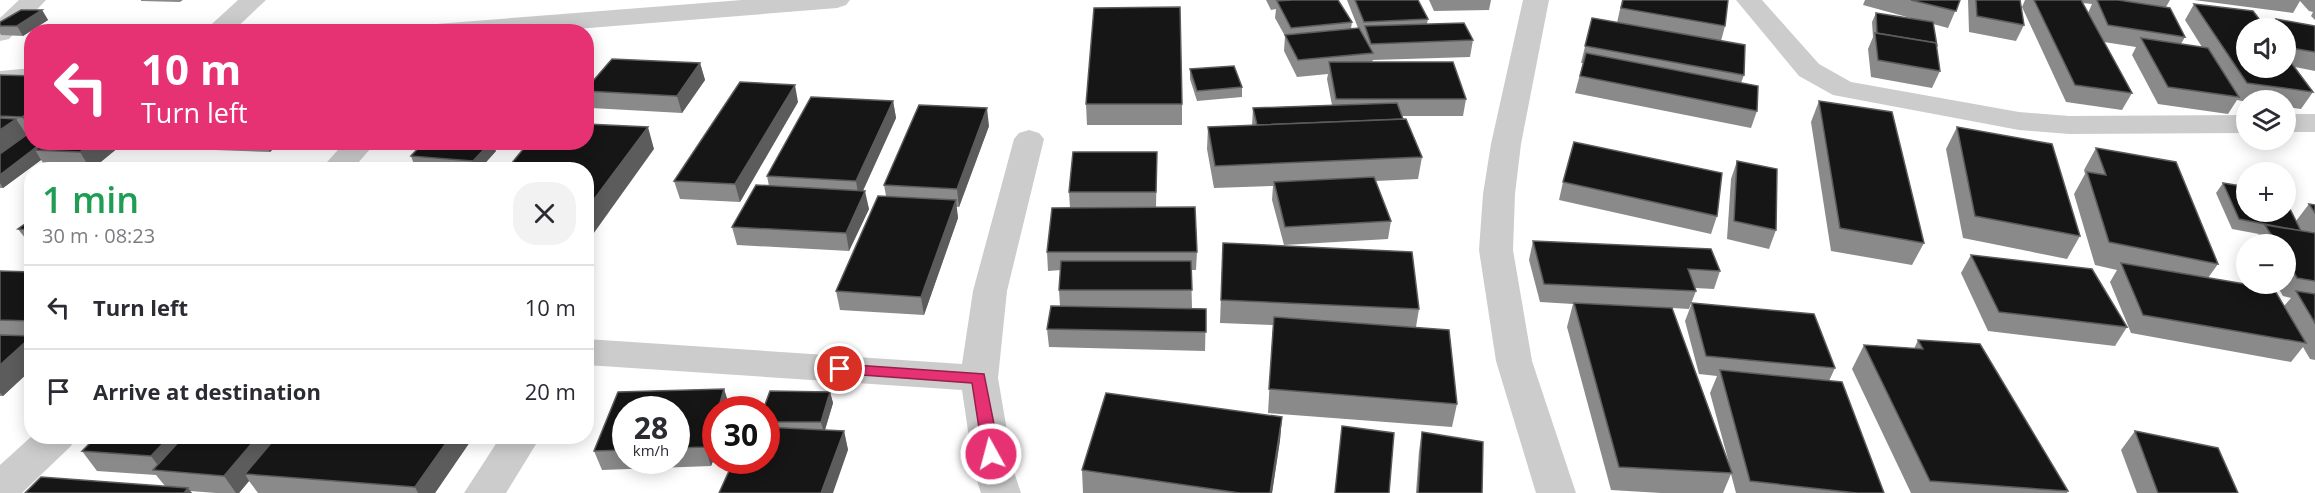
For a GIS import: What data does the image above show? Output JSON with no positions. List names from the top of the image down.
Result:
{
  "page": {
    "map_buttons": ["+", "−"],
    "turn": ["10 m", "Turn left"],
    "heading": ["1 min", "30 m · 08:23"],
    "list": [
      {
        "name": "Turn left",
        "value": "10 m"
      },
      {
        "name": "Arrive at destination",
        "value": "20 m"
      }
    ],
    "speed": "28 km/h",
    "limit": "30"
  }
}
